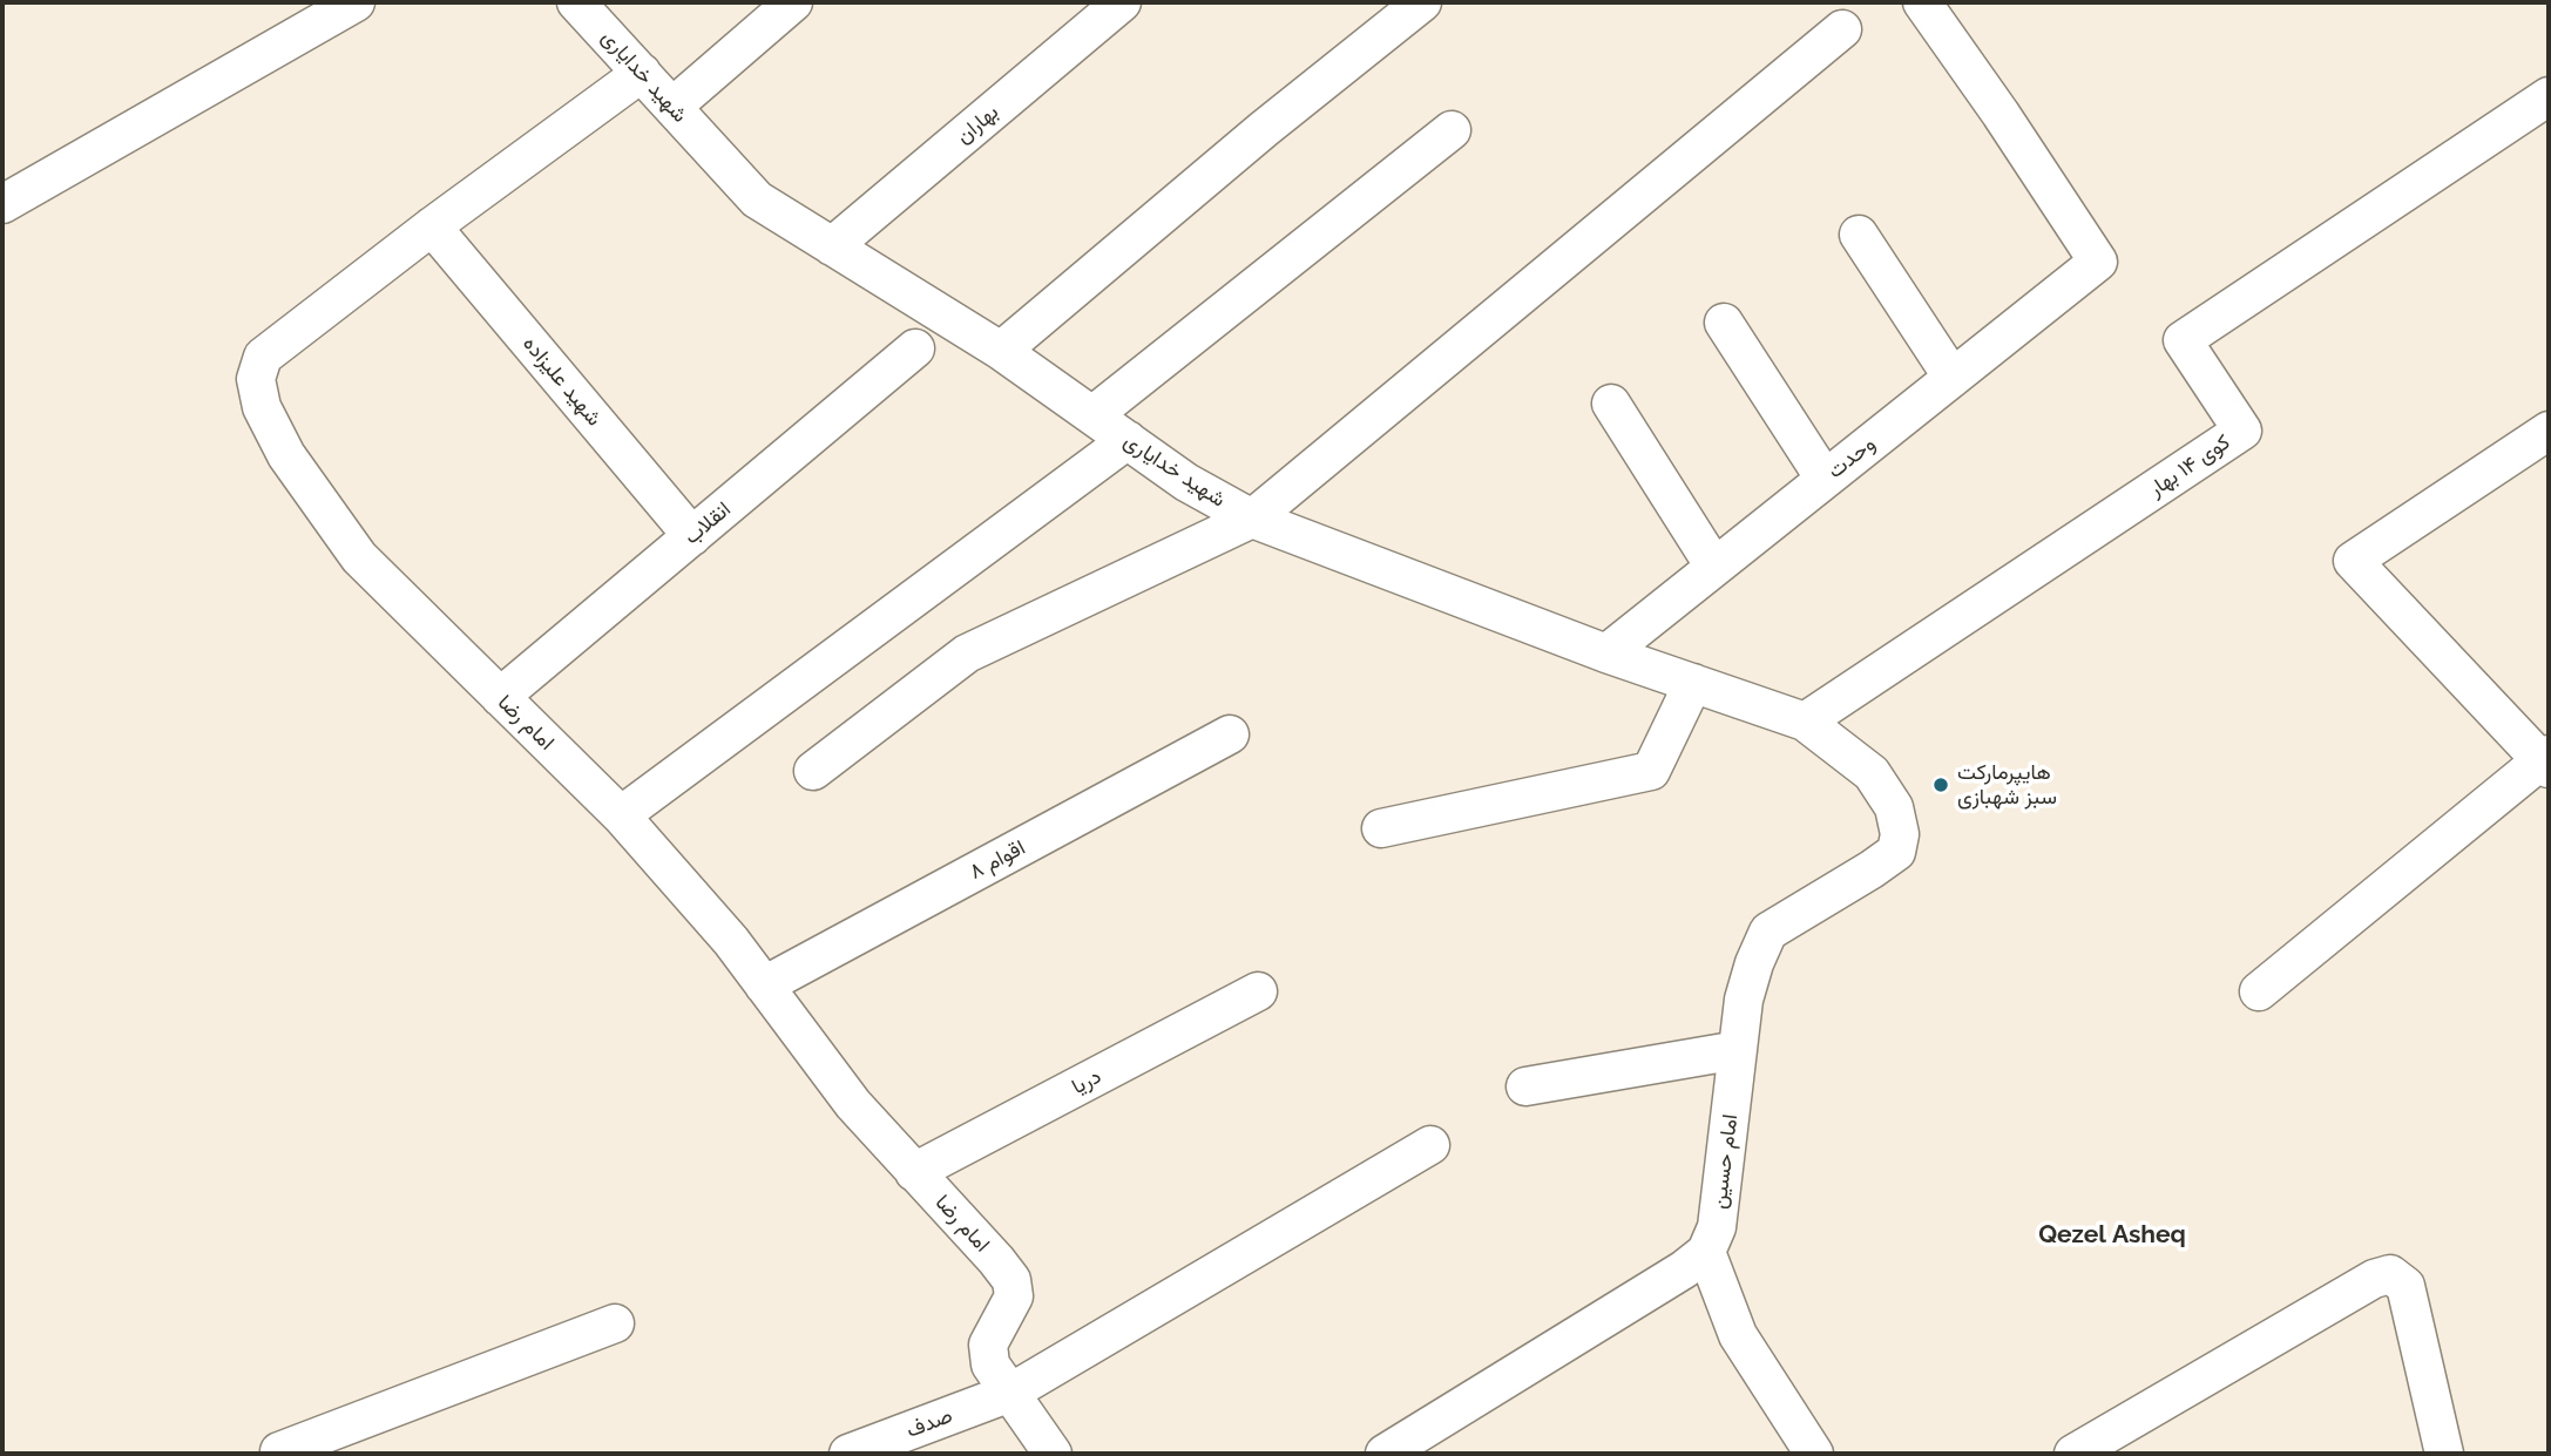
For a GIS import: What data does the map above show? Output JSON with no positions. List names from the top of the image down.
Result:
{
  "streets": {
    "street": [
      "شهید خدایاری",
      "بهاران",
      "شهید علیزاده",
      "وحدت",
      "کوی ۱۴ بهار",
      "انقلاب",
      "امام رضا",
      "اقوام ۸",
      "دریا",
      "امام حسین",
      "صدف"
    ]
  },
  "crossings": [
    ["شهید خدایاری", "بهاران"],
    ["شهید خدایاری", "وحدت"],
    ["شهید خدایاری", "کوی ۱۴ بهار"],
    ["شهید خدایاری", "امام رضا"],
    ["شهید خدایاری", "امام حسین"],
    ["شهید علیزاده", "انقلاب"],
    ["شهید علیزاده", "امام رضا"],
    ["انقلاب", "امام رضا"],
    ["امام رضا", "اقوام ۸"],
    ["امام رضا", "دریا"],
    ["امام رضا", "صدف"]
  ],
  "districts": ["Qezel Asheq"],
  "places": ["هایپرمارکت سبز شهبازی"]
}
